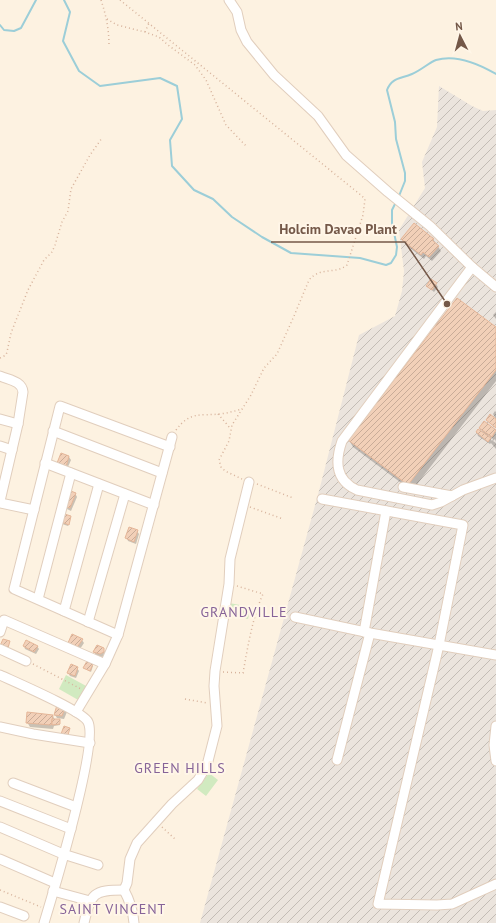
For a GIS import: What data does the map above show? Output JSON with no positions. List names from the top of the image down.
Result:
{
  "districts": ["GRANDVILLE", "GREEN HILLS", "SAINT VINCENT"],
  "places": ["Holcim Davao Plant"],
  "north": "top"
}
